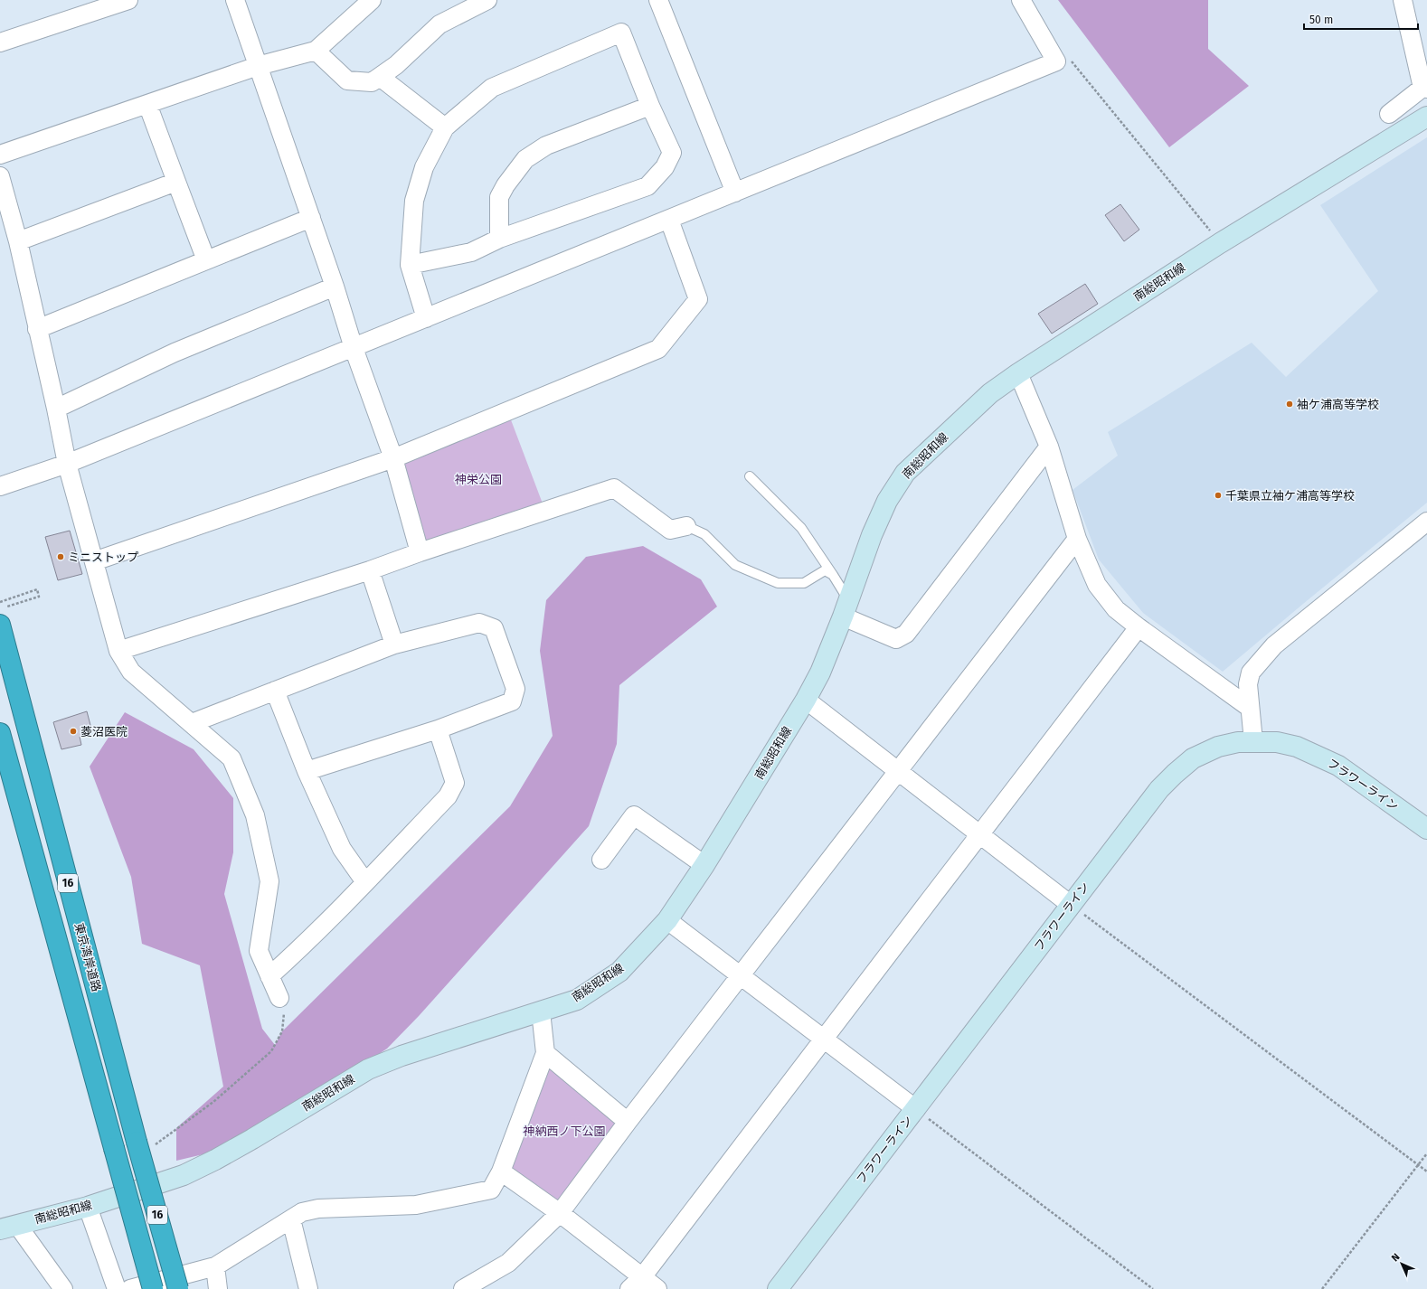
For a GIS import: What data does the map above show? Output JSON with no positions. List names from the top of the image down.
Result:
{
  "streets": {
    "highway": ["16", "東京湾岸道路"],
    "main road": ["南総昭和線", "フラワーライン"]
  },
  "parks": ["神栄公園", "神納西ノ下公園"],
  "places": [
    "袖ケ浦高等学校",
    "千葉県立袖ケ浦高等学校",
    "ミニストップ",
    "菱沼医院"
  ],
  "scale_bar": "50 m",
  "north": "top left"
}
